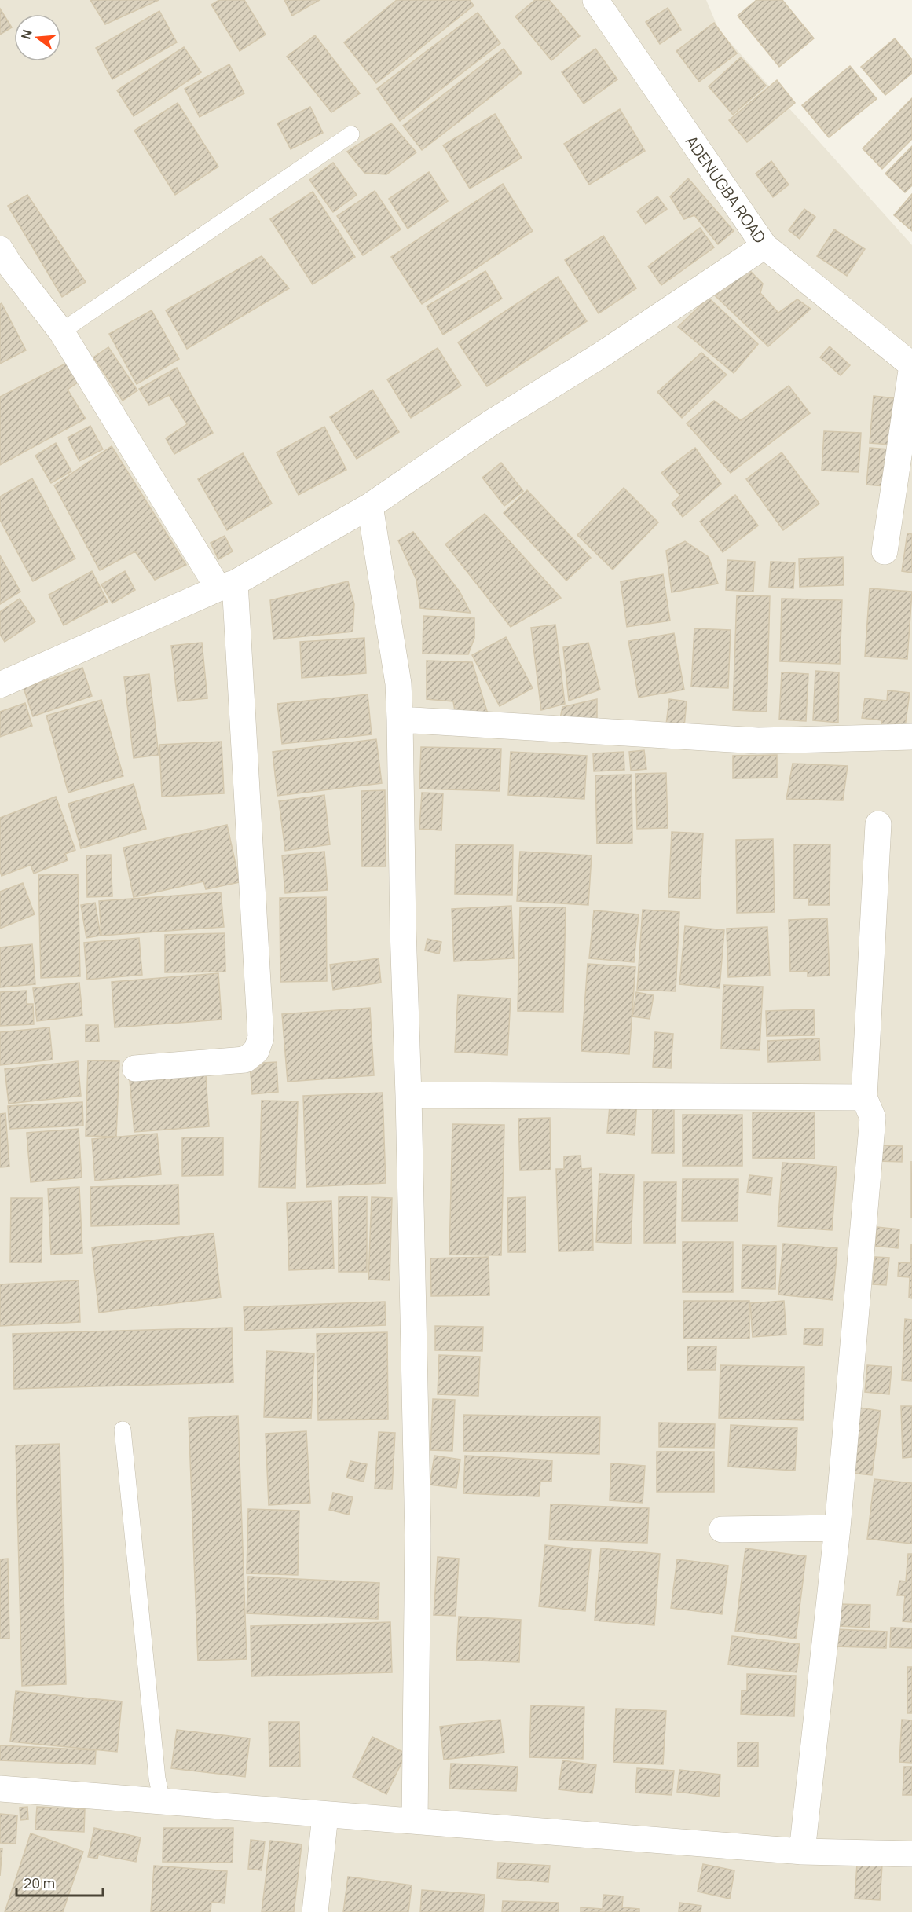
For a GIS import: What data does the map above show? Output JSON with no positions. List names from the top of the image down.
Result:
{
  "streets": {
    "street": ["ADENUGBA ROAD"]
  },
  "scale_bar": "20 m",
  "north": "left"
}
